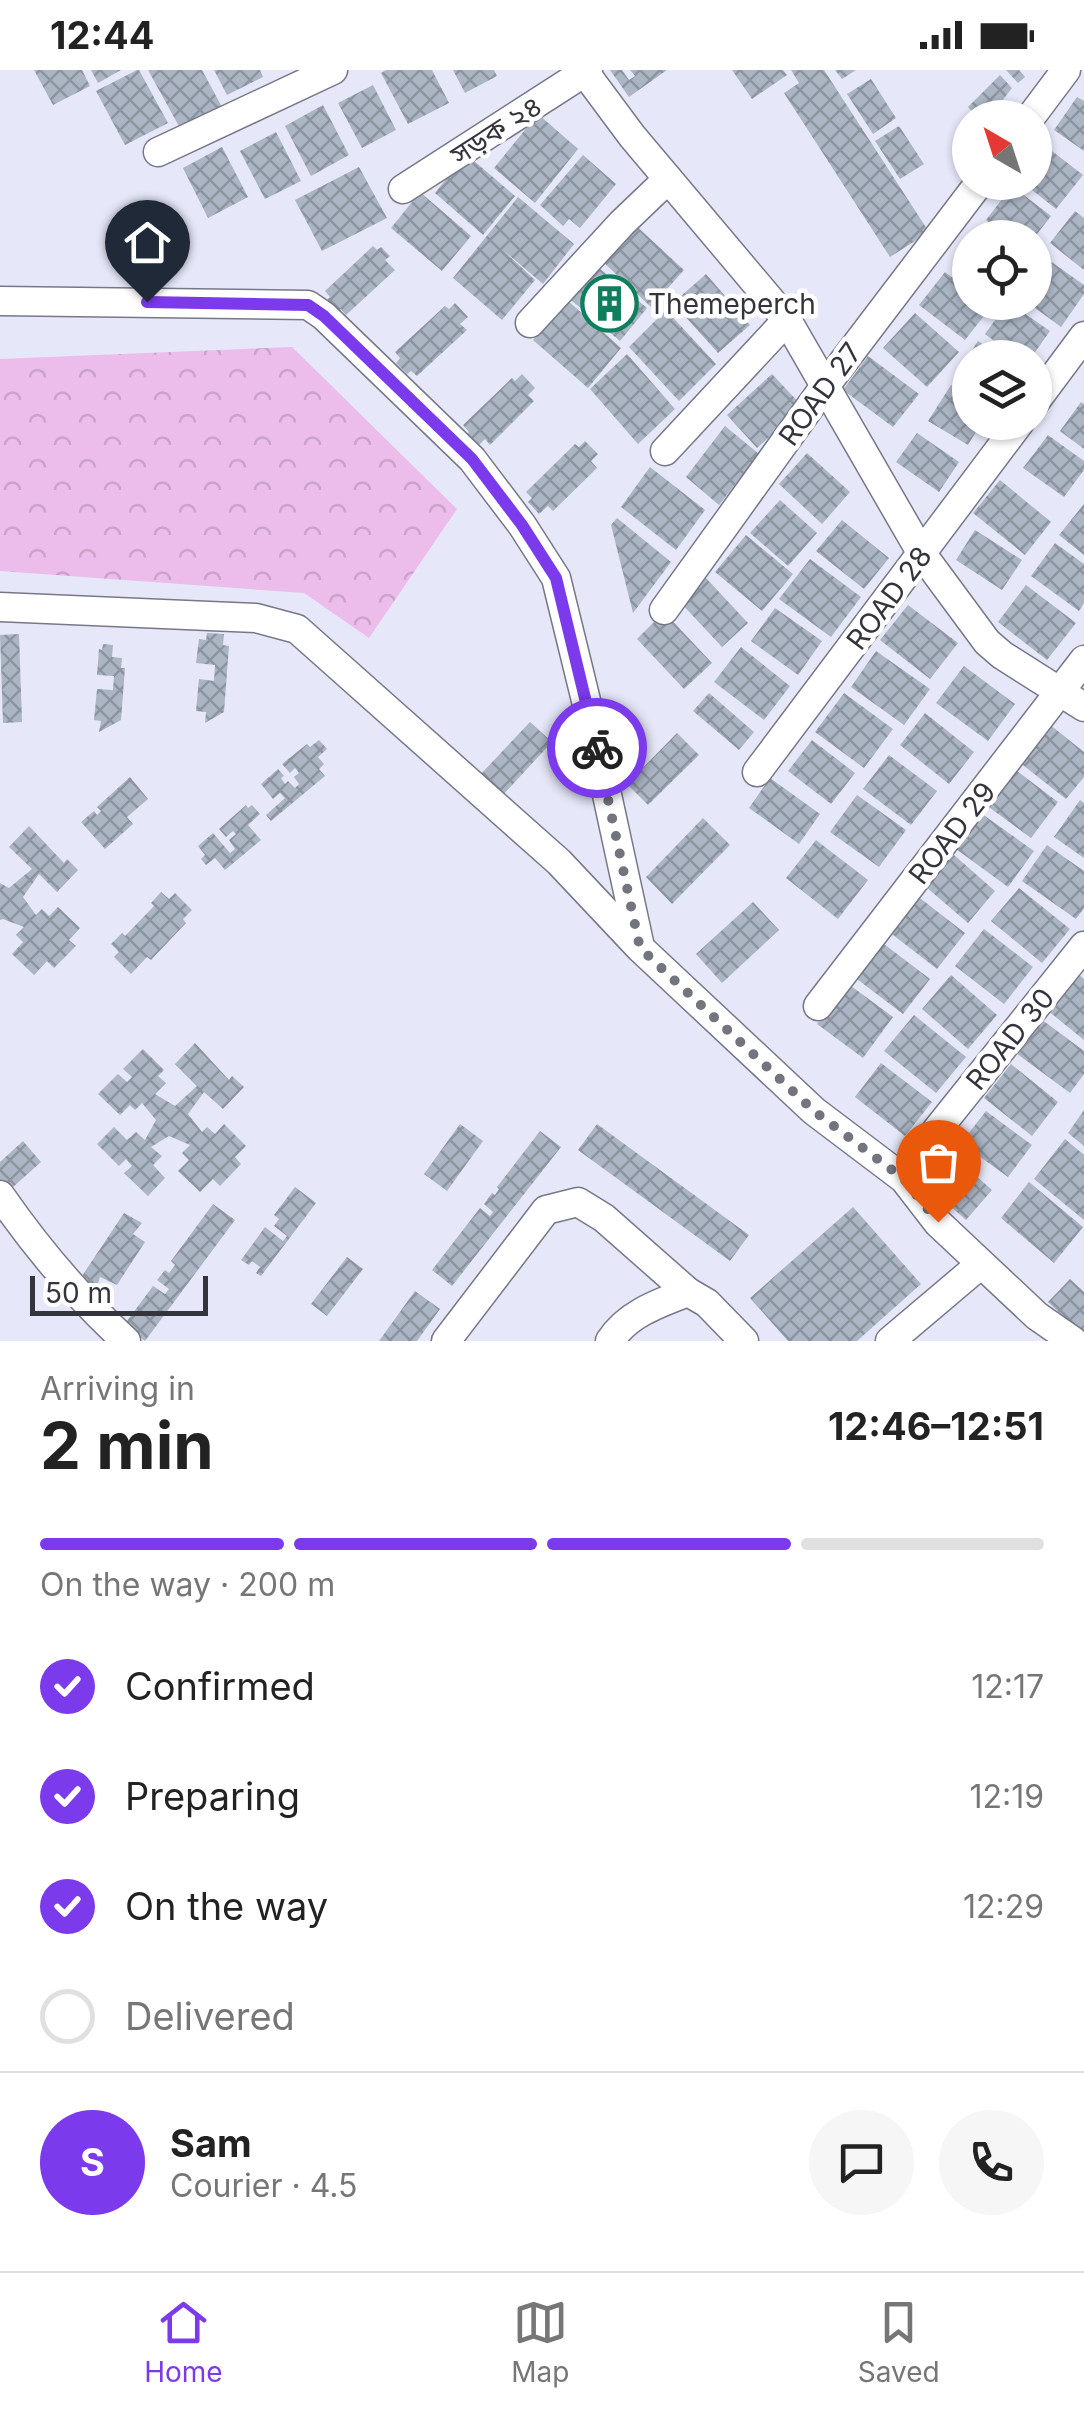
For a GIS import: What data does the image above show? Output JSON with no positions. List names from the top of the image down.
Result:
{
  "streets": {
    "street": [
      "সড়ক ২৪",
      "ROAD 27",
      "ROAD 28",
      "ROAD 29",
      "ROAD 30"
    ]
  },
  "places": {
    "building": ["Themeperch"]
  },
  "scale_bar": "50 m",
  "north": "top left",
  "page": {
    "status": "12:44",
    "scale": "50 m",
    "heading": ["2 min", "Arriving in", "12:46–12:51"],
    "panel": ["Sam", "Courier · 4.5"],
    "bar": "On the way · 200 m",
    "list": [
      ["Confirmed", "12:17"],
      ["Preparing", "12:19"],
      ["On the way", "12:29"],
      "Delivered"
    ],
    "round": "S",
    "tabs": ["Home", "Map", "Saved"]
  }
}
